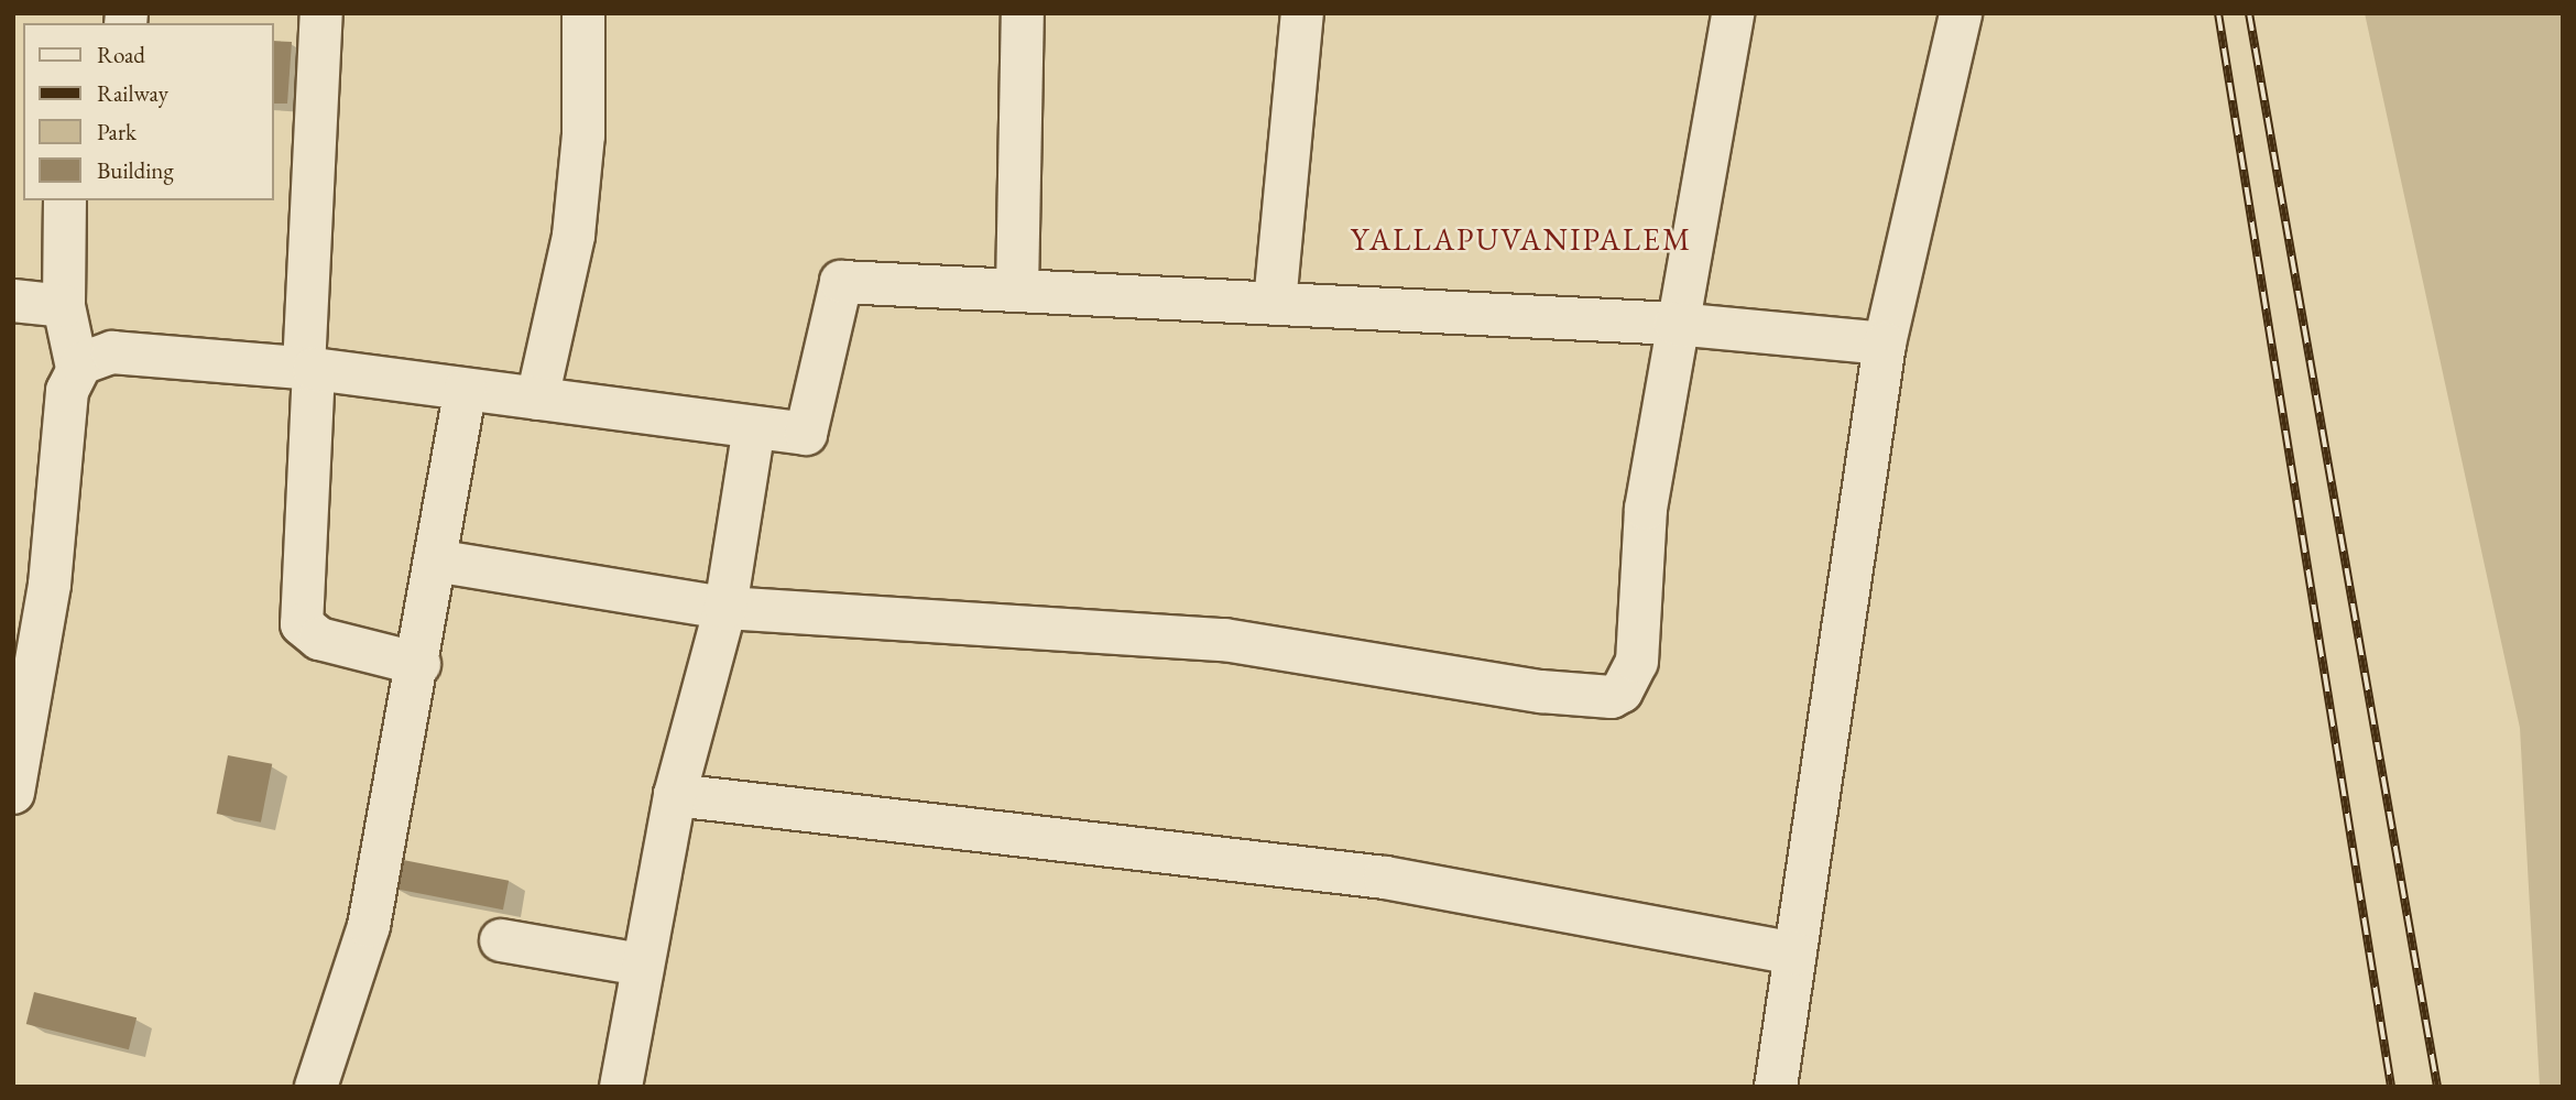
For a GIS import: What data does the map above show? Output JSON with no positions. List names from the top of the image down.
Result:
{
  "districts": ["YALLAPUVANIPALEM"],
  "legend": [
    "Road",
    "Railway",
    "Park",
    "Building"
  ]
}
